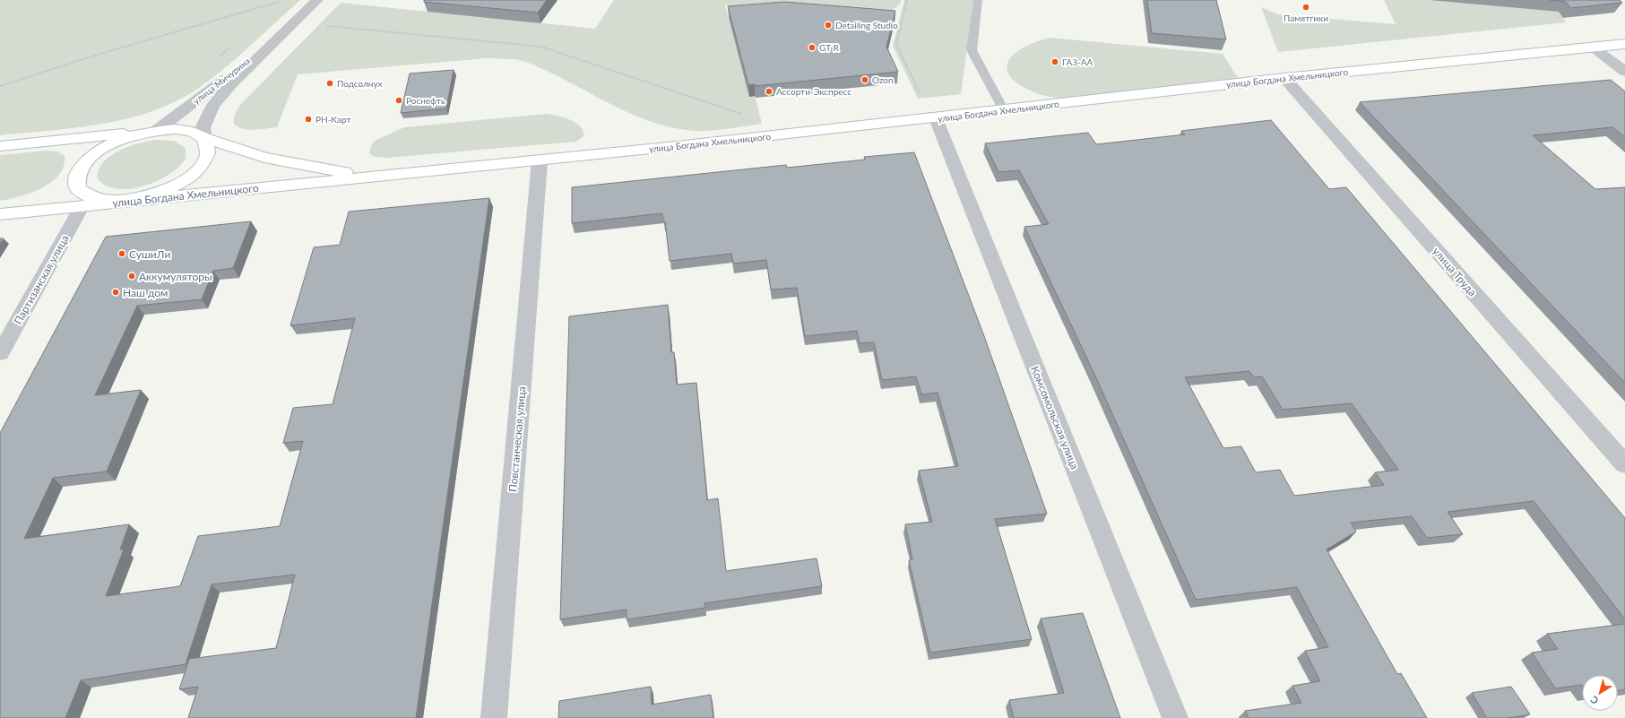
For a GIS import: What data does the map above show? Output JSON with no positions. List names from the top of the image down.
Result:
{
  "streets": {
    "main road": ["улица Богдана Хмельницкого"],
    "street": [
      "улица Мичурина",
      "улица Труда",
      "Партизанская улица",
      "Комсомольская улица",
      "Повстанческая улица"
    ]
  },
  "crossings": [
    ["улица Богдана Хмельницкого", "улица Мичурина"],
    ["улица Богдана Хмельницкого", "улица Труда"],
    ["улица Богдана Хмельницкого", "Партизанская улица"],
    ["улица Богдана Хмельницкого", "Комсомольская улица"],
    ["улица Богдана Хмельницкого", "Повстанческая улица"]
  ],
  "places": [
    "Памятгики",
    "Detailing Studio",
    "GT R",
    "ГАЗ-АА",
    "Ozon",
    "Подсолнух",
    "Ассорти-Экспресс",
    "Роснефть",
    "РН-Карт",
    "СушиЛи",
    "Аккумуляторы",
    "Наш дом"
  ],
  "north": "bottom left"
}
